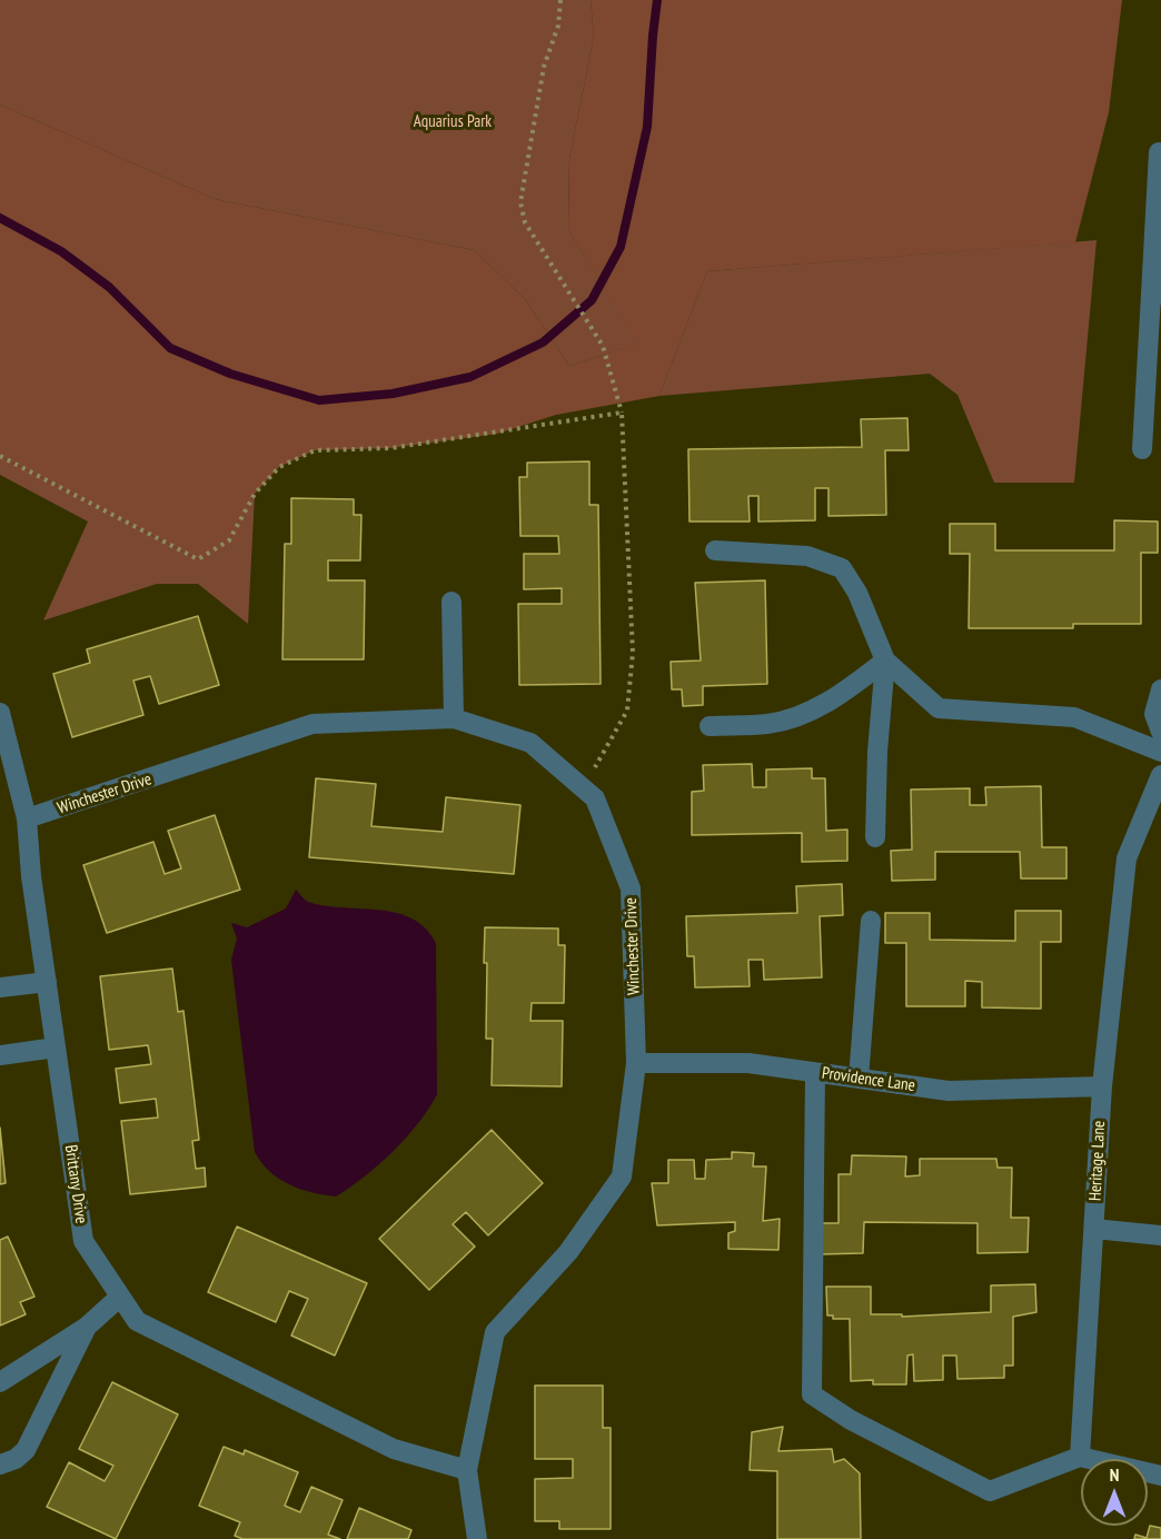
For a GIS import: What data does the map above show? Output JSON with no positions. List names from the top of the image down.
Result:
{
  "streets": {
    "street": [
      "Winchester Drive",
      "Providence Lane",
      "Heritage Lane",
      "Brittany Drive"
    ]
  },
  "crossings": [
    ["Winchester Drive", "Providence Lane"],
    ["Winchester Drive", "Brittany Drive"],
    ["Providence Lane", "Heritage Lane"]
  ],
  "parks": ["Aquarius Park"],
  "north": "top"
}
